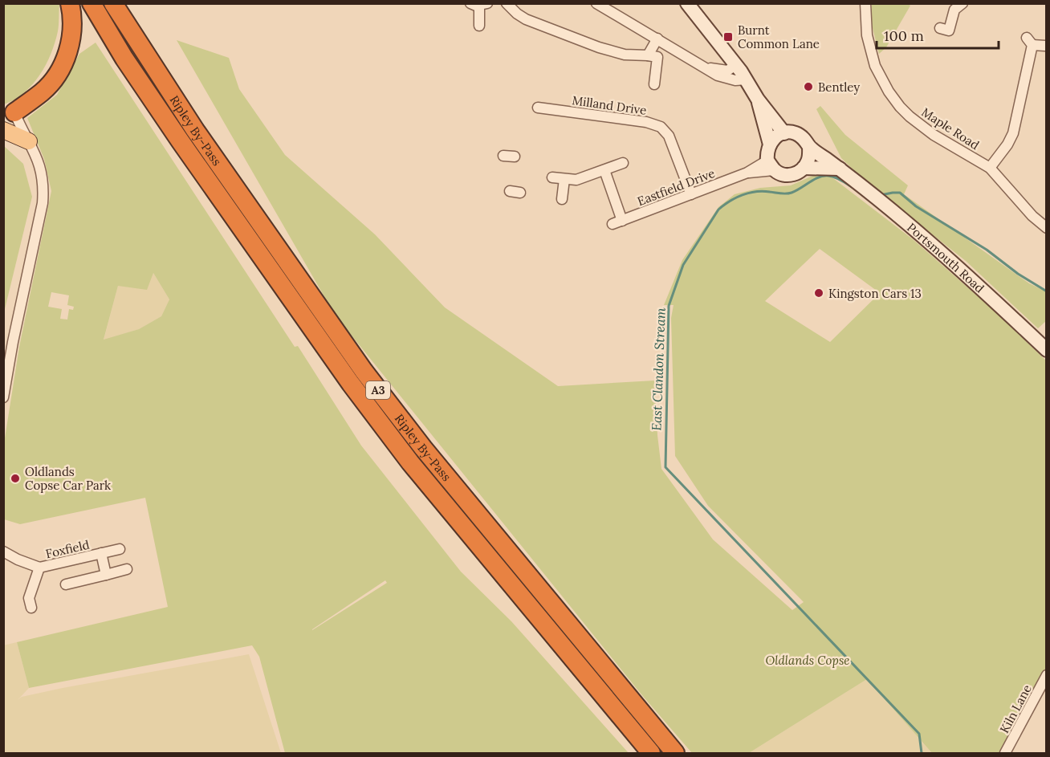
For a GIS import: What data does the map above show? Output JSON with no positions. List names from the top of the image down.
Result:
{
  "streets": {
    "highway": ["Ripley By-Pass", "A3"],
    "main road": ["Portsmouth Road"],
    "street": [
      "Milland Drive",
      "Maple Road",
      "Eastfield Drive",
      "Foxfield",
      "Kiln Lane"
    ]
  },
  "crossings": [
    ["Milland Drive", "Eastfield Drive"],
    ["Eastfield Drive", "Portsmouth Road"]
  ],
  "water": ["East Clandon Stream"],
  "parks": ["Oldlands Copse"],
  "places": {
    "transit": ["Burnt Common Lane"],
    "other": ["Bentley", "Kingston Cars 13", "Oldlands Copse Car Park"]
  },
  "scale_bar": "100 m"
}
